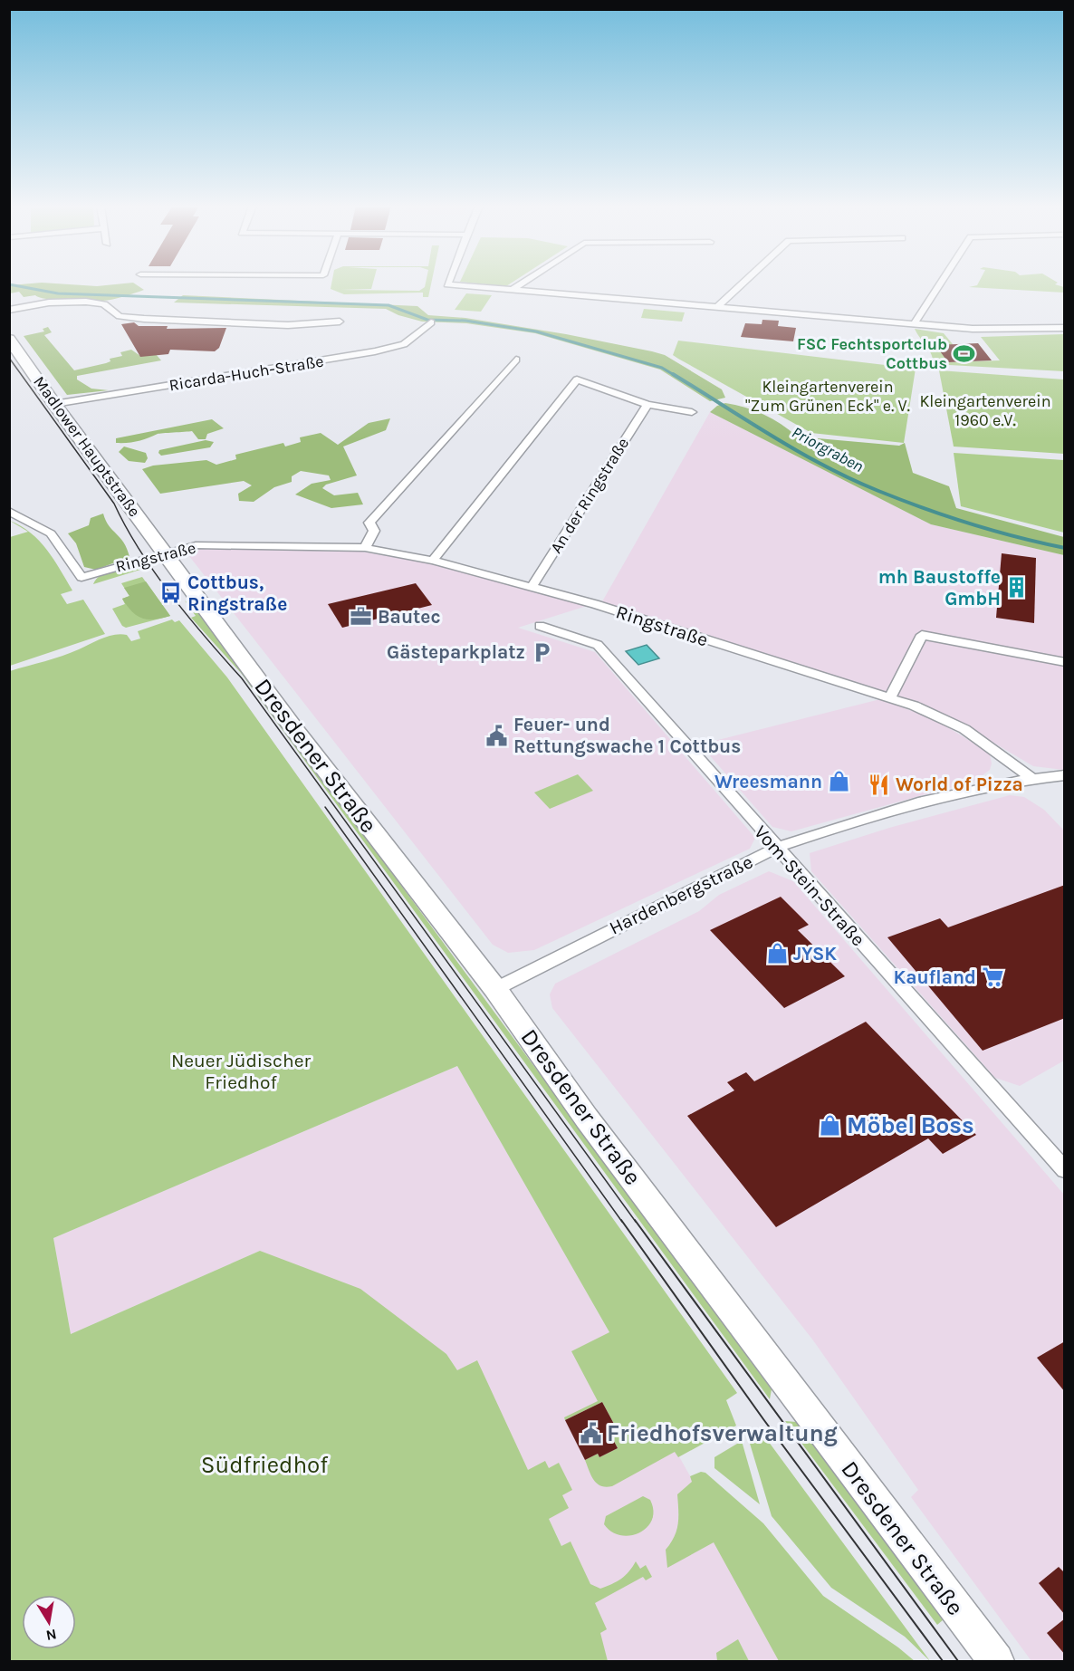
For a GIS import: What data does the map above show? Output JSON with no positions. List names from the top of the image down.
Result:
{
  "streets": {
    "main road": ["Madlower Hauptstraße", "Dresdener Straße"],
    "street": [
      "Ricarda-Huch-Straße",
      "An der Ringstraße",
      "Ringstraße",
      "Vom-Stein-Straße",
      "Hardenbergstraße"
    ]
  },
  "crossings": [
    ["Ricarda-Huch-Straße", "Madlower Hauptstraße"],
    ["Madlower Hauptstraße", "Ringstraße"],
    ["Madlower Hauptstraße", "Dresdener Straße"],
    ["An der Ringstraße", "Ringstraße"],
    ["Ringstraße", "Dresdener Straße"],
    ["Ringstraße", "Hardenbergstraße"],
    ["Dresdener Straße", "Hardenbergstraße"],
    ["Vom-Stein-Straße", "Hardenbergstraße"]
  ],
  "water": ["Priorgraben"],
  "parks": [
    "Kleingartenverein \"Zum Grünen Eck\" e. V.",
    "Kleingartenverein 1960 e.V.",
    "Neuer Jüdischer Friedhof",
    "Südfriedhof"
  ],
  "places": {
    "sports": ["FSC Fechtsportclub Cottbus"],
    "building": ["mh Baustoffe GmbH"],
    "bus stop": ["Cottbus, Ringstraße"],
    "office": ["Bautec"],
    "parking": ["Gästeparkplatz"],
    "public building": ["Feuer- und Rettungswache 1 Cottbus", "Friedhofsverwaltung"],
    "shop": ["Wreesmann", "JYSK", "Möbel Boss"],
    "restaurant": ["World of Pizza"],
    "supermarket": ["Kaufland"]
  },
  "north": "bottom"
}
